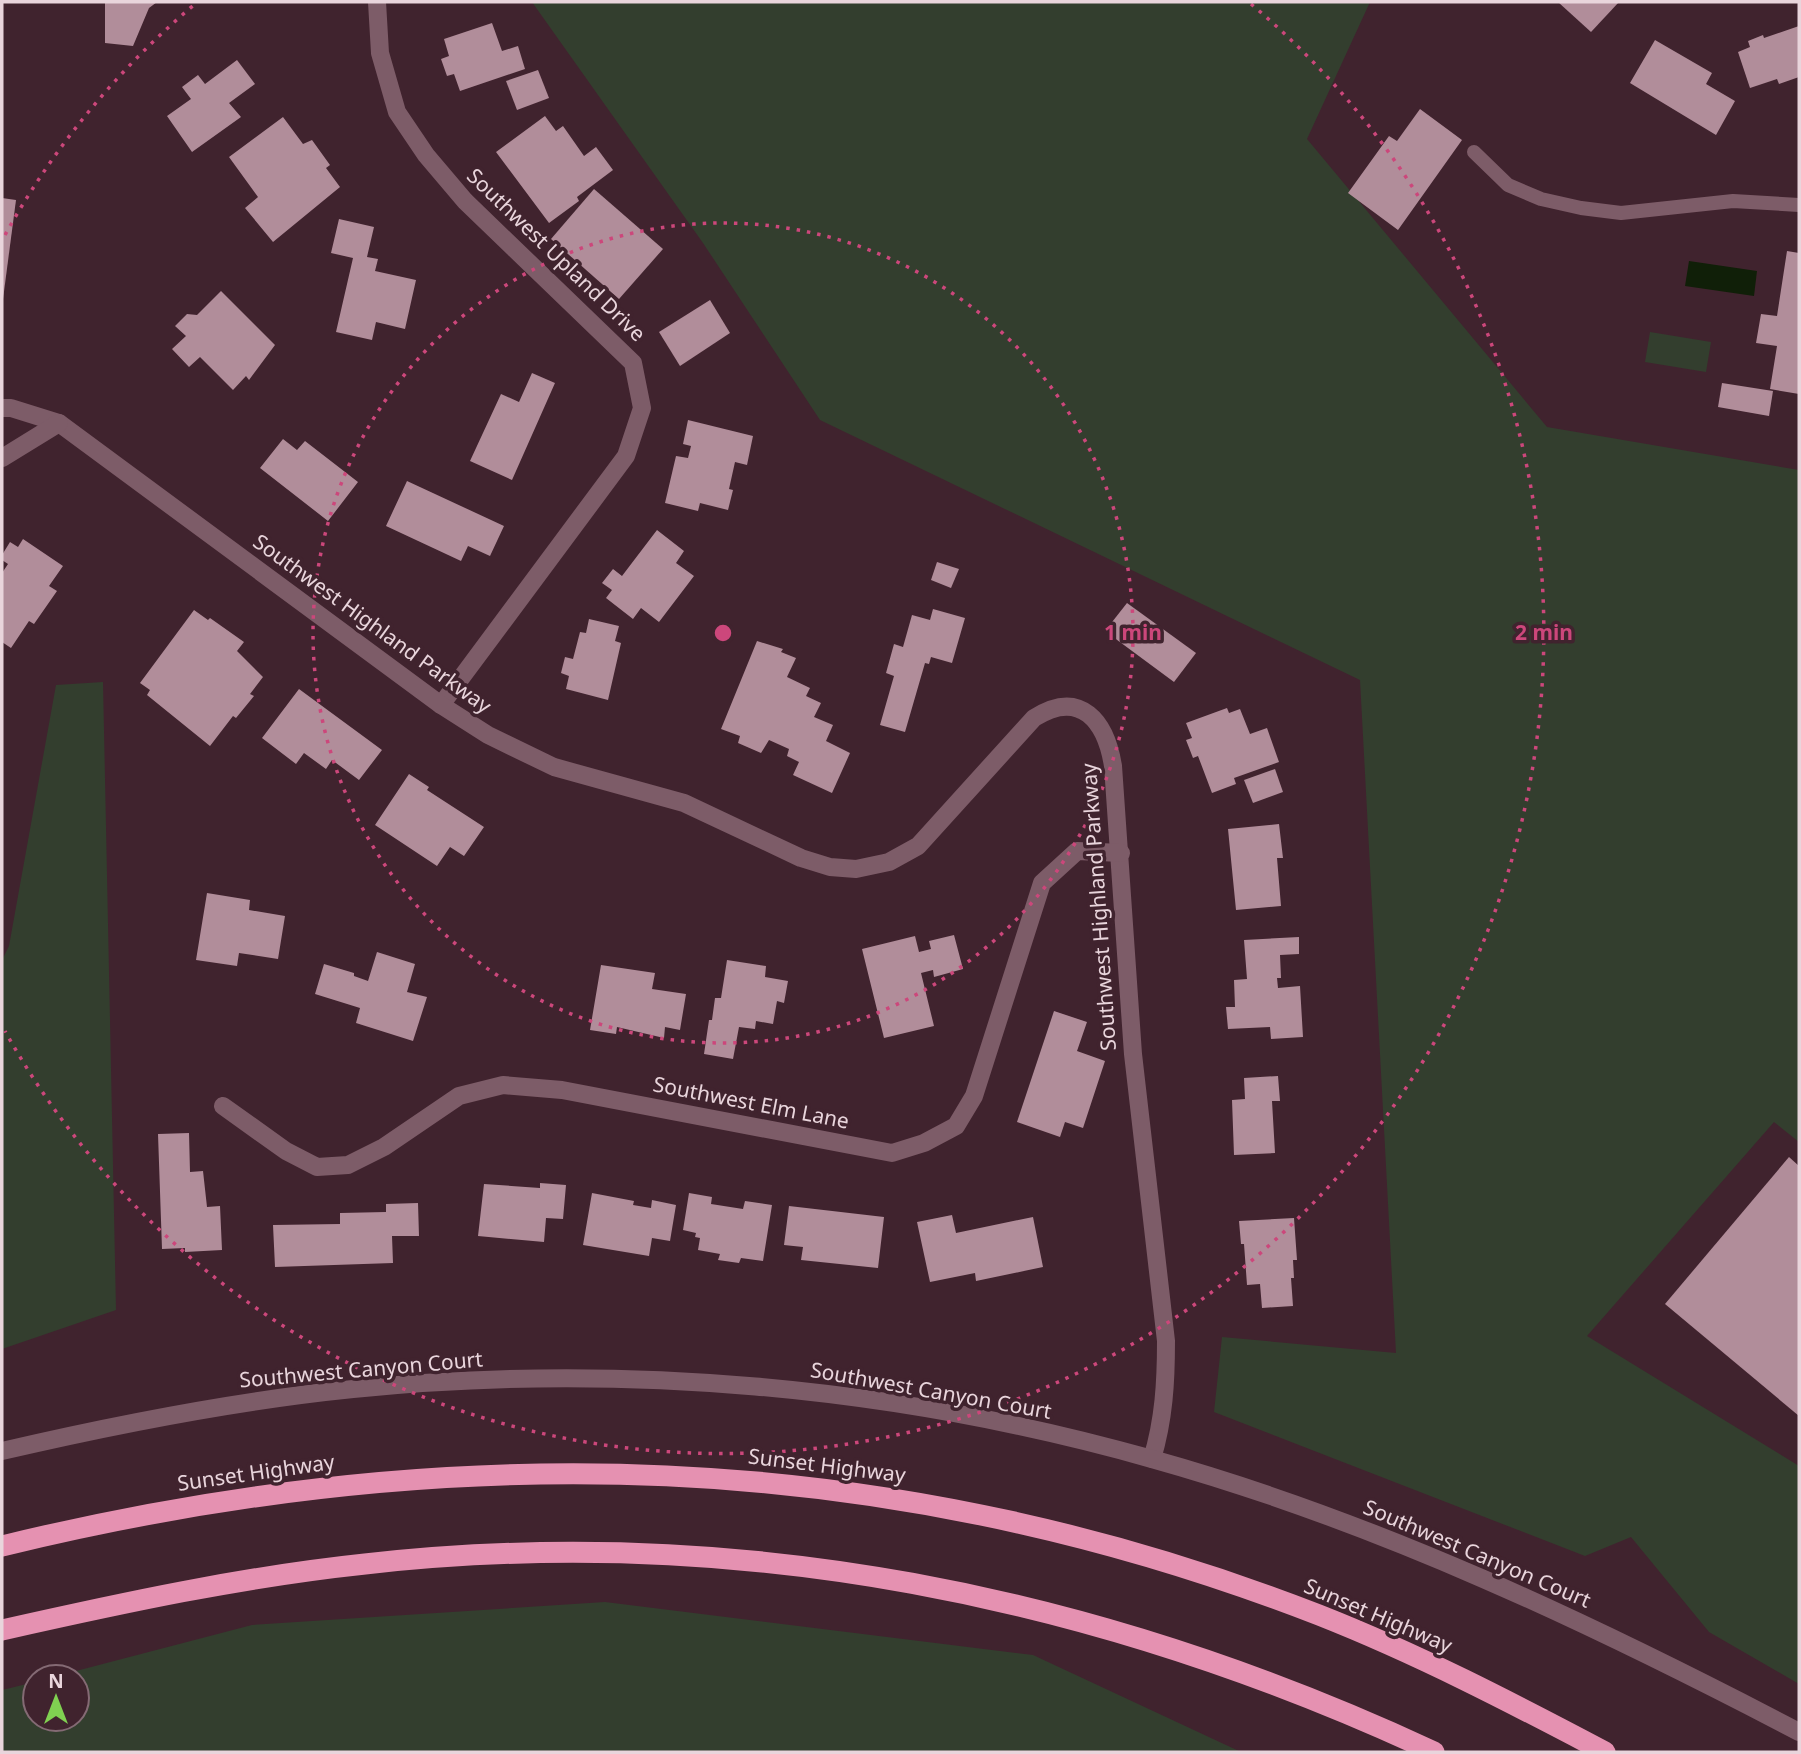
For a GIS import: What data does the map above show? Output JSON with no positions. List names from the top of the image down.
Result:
{
  "streets": {
    "highway": ["Sunset Highway"],
    "street": [
      "Southwest Upland Drive",
      "Southwest Highland Parkway",
      "Southwest Elm Lane",
      "Southwest Canyon Court"
    ]
  },
  "crossings": [
    ["Southwest Upland Drive", "Southwest Highland Parkway"],
    ["Southwest Highland Parkway", "Southwest Elm Lane"],
    ["Southwest Highland Parkway", "Southwest Canyon Court"]
  ],
  "north": "top",
  "rings": ["1 min", "2 min"]
}
